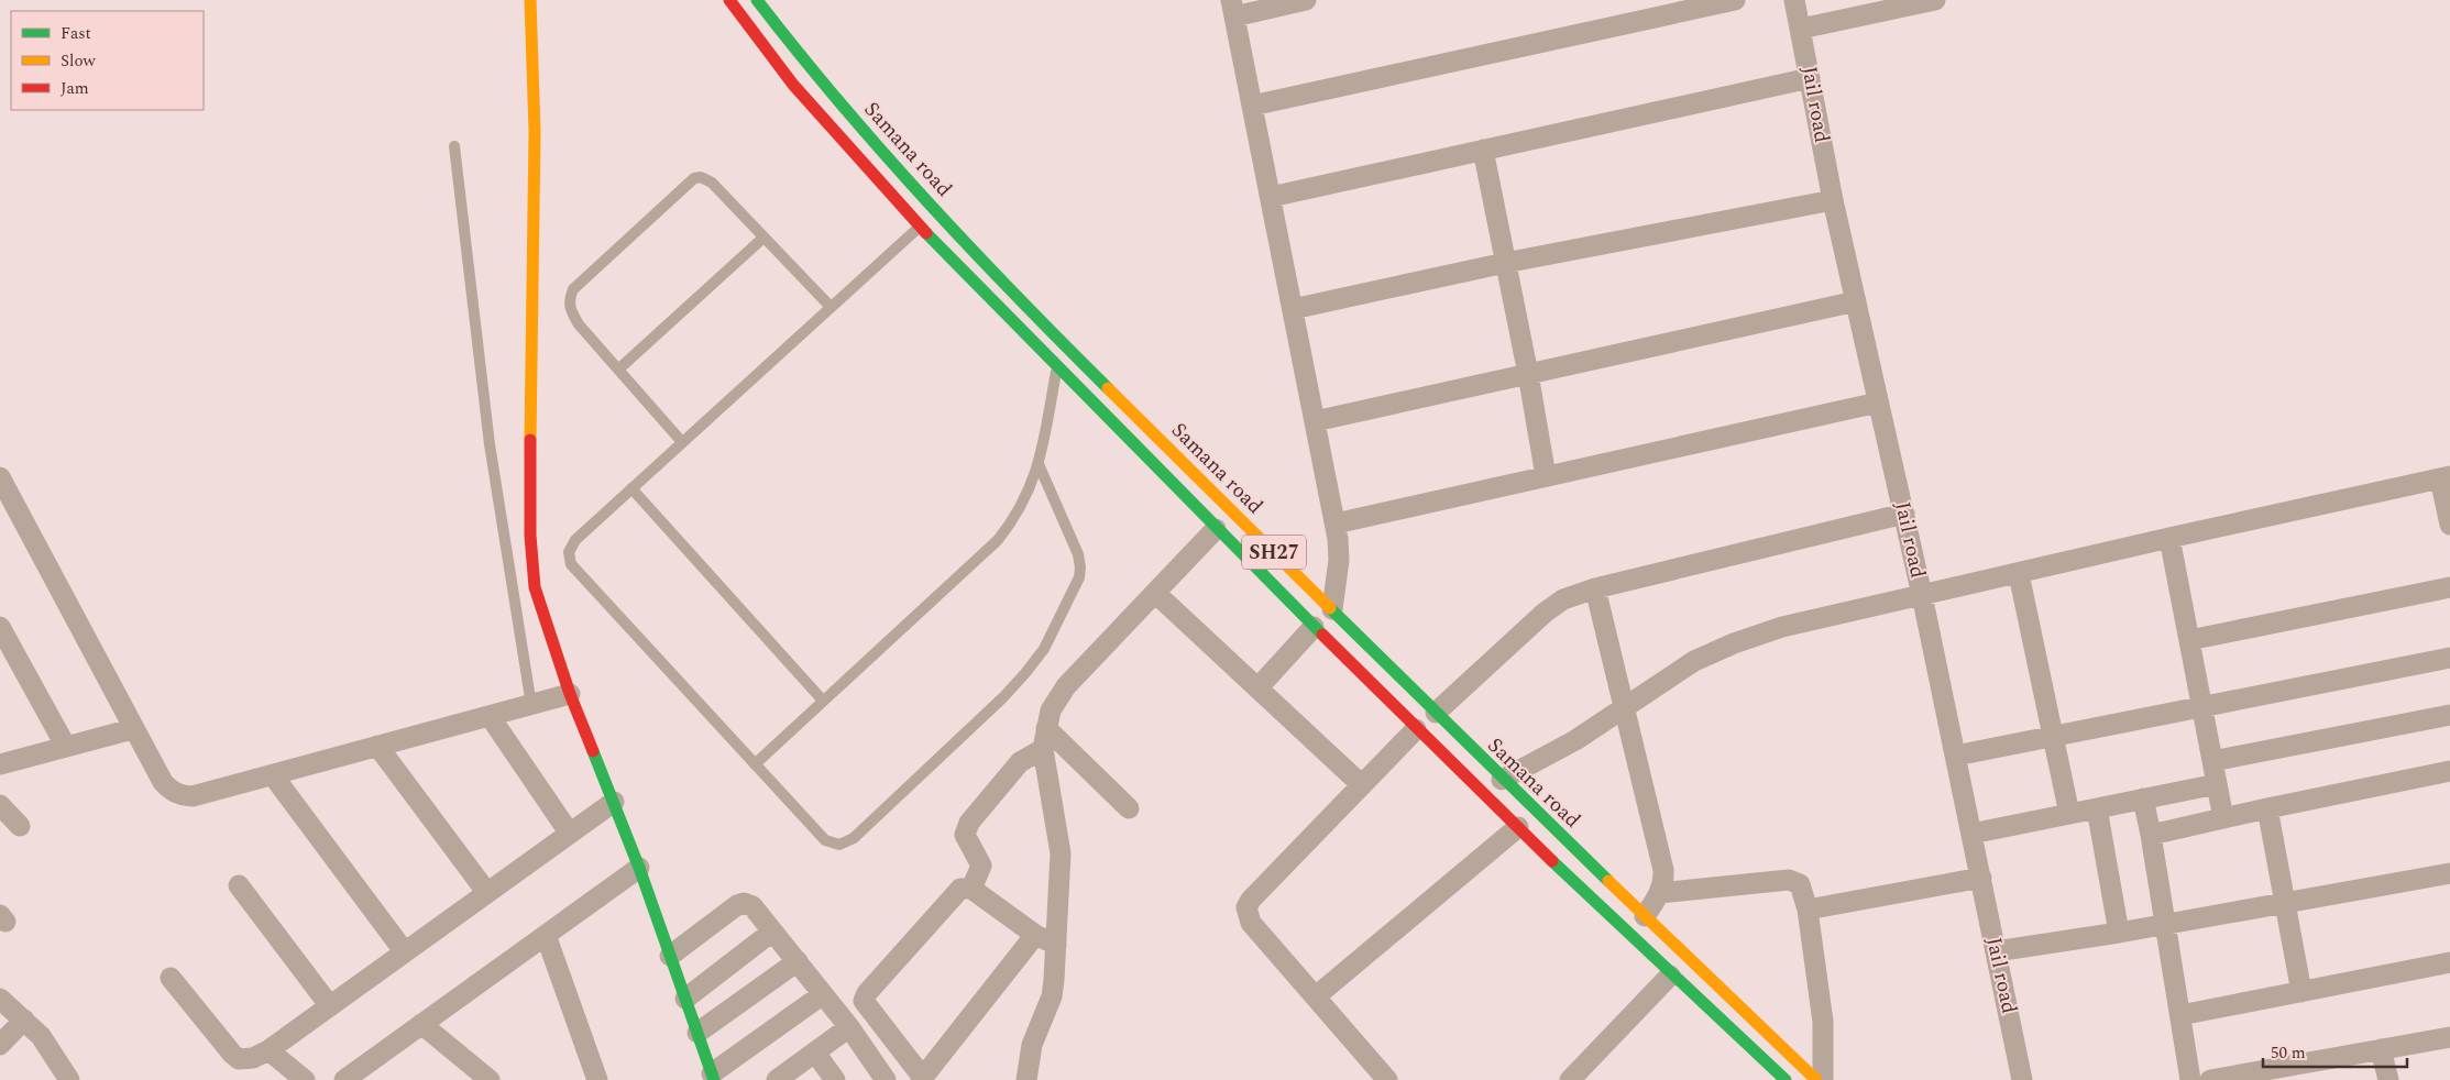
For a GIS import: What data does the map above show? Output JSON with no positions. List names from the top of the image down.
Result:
{
  "streets": {
    "main road": ["Samana road", "SH27"],
    "street": ["Jail road"]
  },
  "legend": ["Fast", "Slow", "Jam"],
  "scale_bar": "50 m"
}
